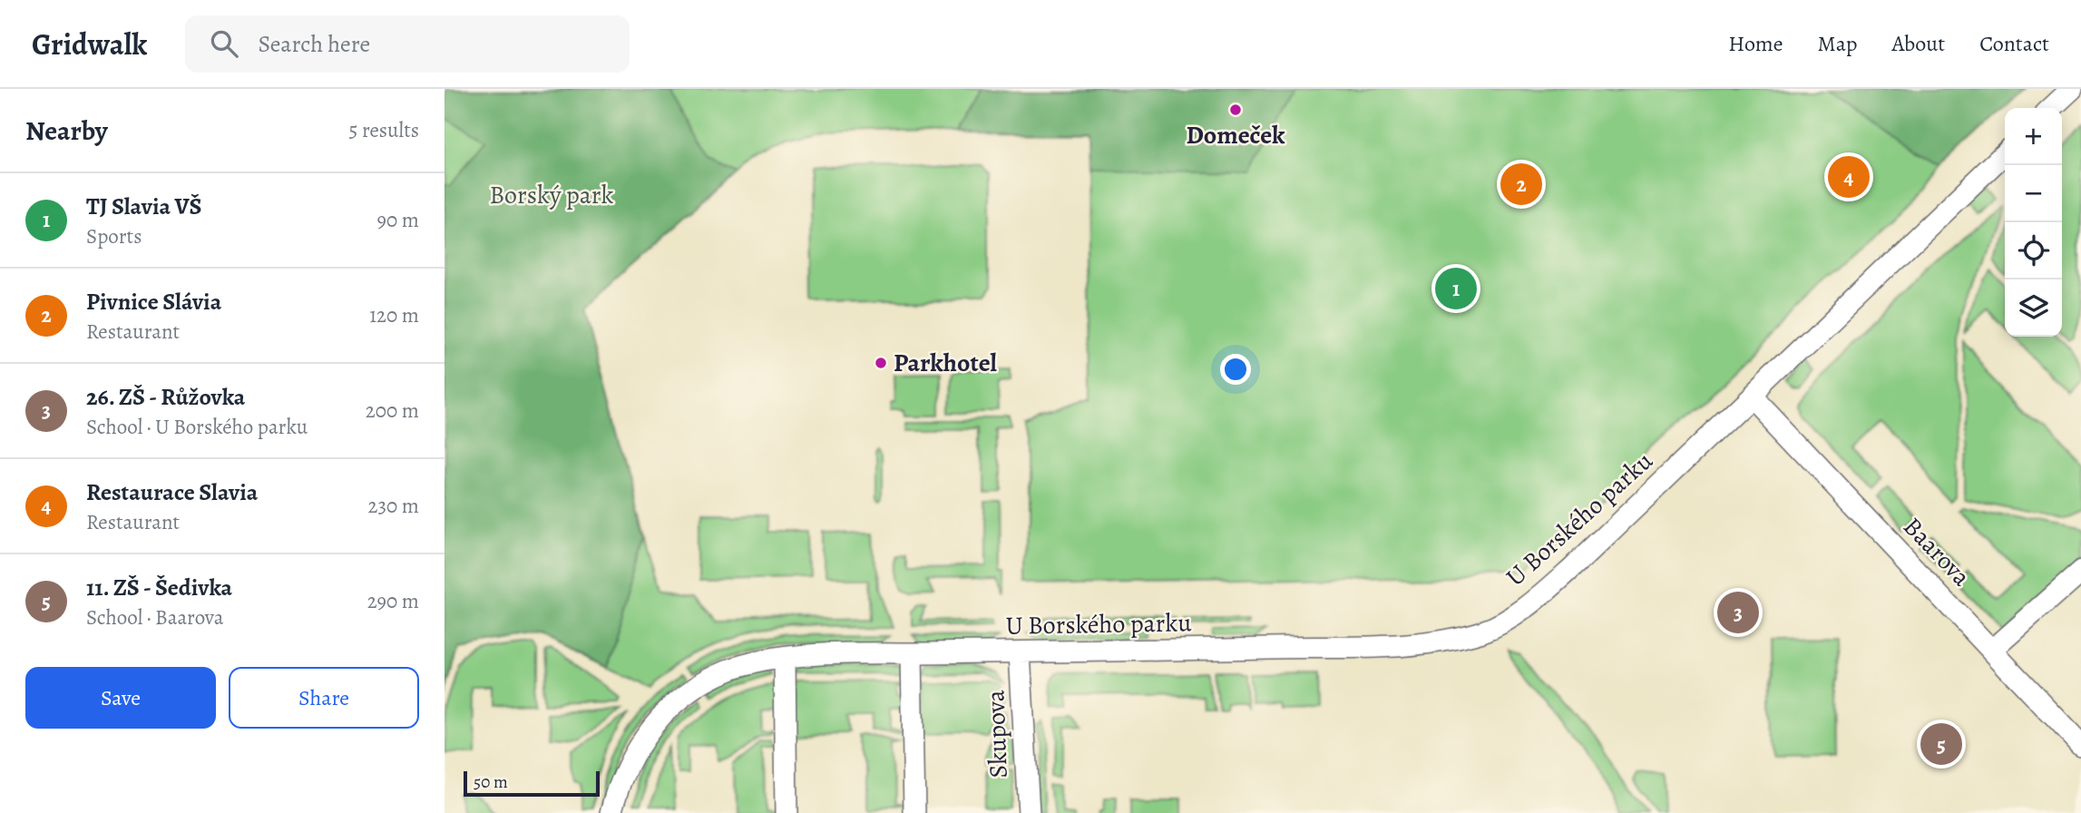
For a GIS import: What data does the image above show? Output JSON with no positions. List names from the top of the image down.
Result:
{
  "streets": {
    "street": ["U Borského parku", "Baarova", "Skupova"]
  },
  "crossings": [
    ["U Borského parku", "Baarova"],
    ["U Borského parku", "Skupova"]
  ],
  "parks": ["Borský park"],
  "places": ["Domeček", "Parkhotel"],
  "scale_bar": "50 m",
  "page": {
    "header": "Gridwalk",
    "search": "Search here",
    "nav": [
      "Home",
      "Map",
      "About",
      "Contact"
    ],
    "heading": ["Nearby", "5 results"],
    "map_buttons": ["+", "−"],
    "pins": [
      "4",
      "2",
      "1",
      "3",
      "5"
    ],
    "list": [
      {
        "mark": "1",
        "name": "TJ Slavia VŠ",
        "note": "Sports",
        "value": "90 m"
      },
      {
        "mark": "2",
        "name": "Pivnice Slávia",
        "note": "Restaurant",
        "value": "120 m"
      },
      {
        "mark": "3",
        "name": "26. ZŠ - Růžovka",
        "note": "School · U Borského parku",
        "value": "200 m"
      },
      {
        "mark": "4",
        "name": "Restaurace Slavia",
        "note": "Restaurant",
        "value": "230 m"
      },
      {
        "mark": "5",
        "name": "11. ZŠ - Šedivka",
        "note": "School · Baarova",
        "value": "290 m"
      }
    ],
    "buttons": ["Save", "Share"],
    "scale": "50 m"
  }
}
